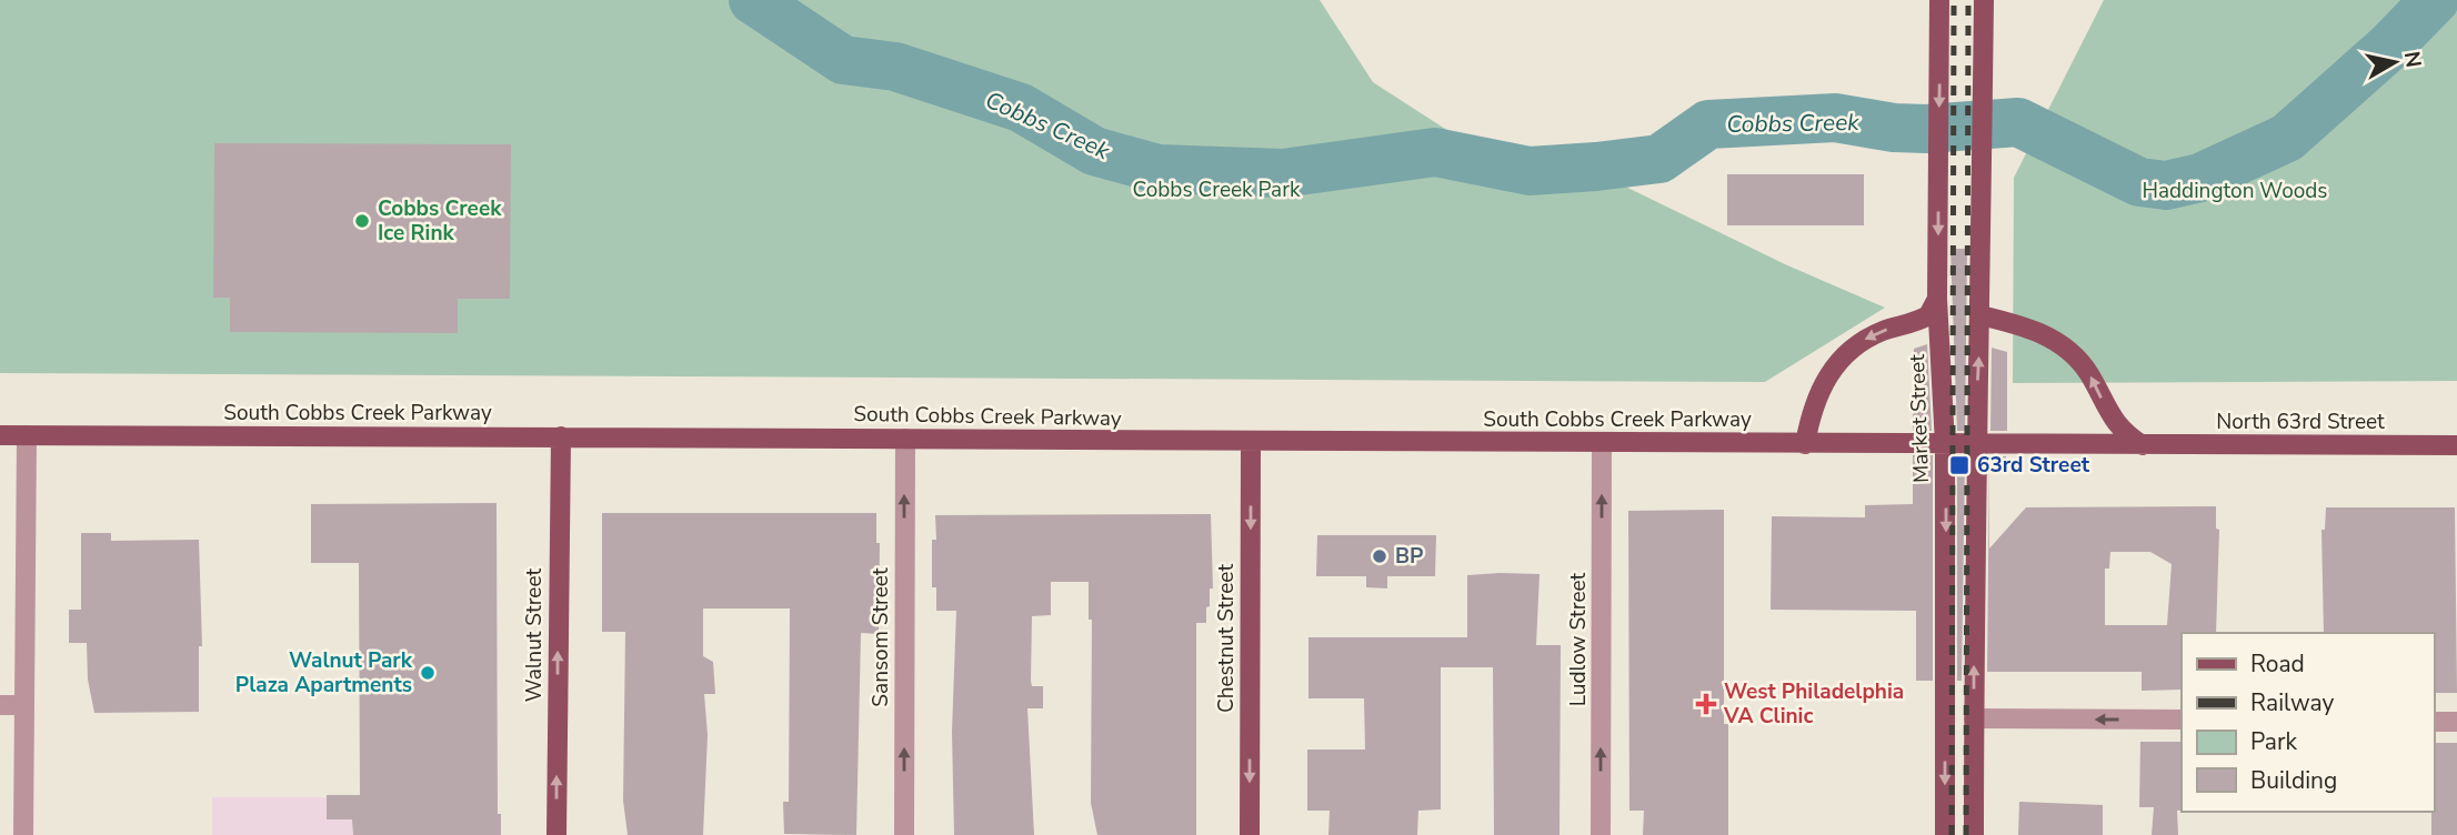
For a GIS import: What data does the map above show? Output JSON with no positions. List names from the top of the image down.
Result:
{
  "streets": {
    "main road": [
      "South Cobbs Creek Parkway",
      "Market Street",
      "North 63rd Street",
      "Walnut Street",
      "Chestnut Street"
    ],
    "street": ["Sansom Street", "Ludlow Street"]
  },
  "crossings": [
    ["South Cobbs Creek Parkway", "Market Street"],
    ["South Cobbs Creek Parkway", "North 63rd Street"],
    ["South Cobbs Creek Parkway", "Walnut Street"],
    ["South Cobbs Creek Parkway", "Sansom Street"],
    ["South Cobbs Creek Parkway", "Chestnut Street"],
    ["South Cobbs Creek Parkway", "Ludlow Street"]
  ],
  "one_way": [
    "Walnut Street",
    "Sansom Street",
    "Chestnut Street",
    "Ludlow Street"
  ],
  "water": ["Cobbs Creek"],
  "parks": ["Cobbs Creek Park", "Haddington Woods"],
  "places": {
    "other": ["Cobbs Creek Ice Rink", "BP", "Walnut Park Plaza Apartments"],
    "transit": ["63rd Street"],
    "health": ["West Philadelphia VA Clinic"]
  },
  "legend": [
    "Road",
    "Railway",
    "Park",
    "Building"
  ],
  "north": "right"
}
